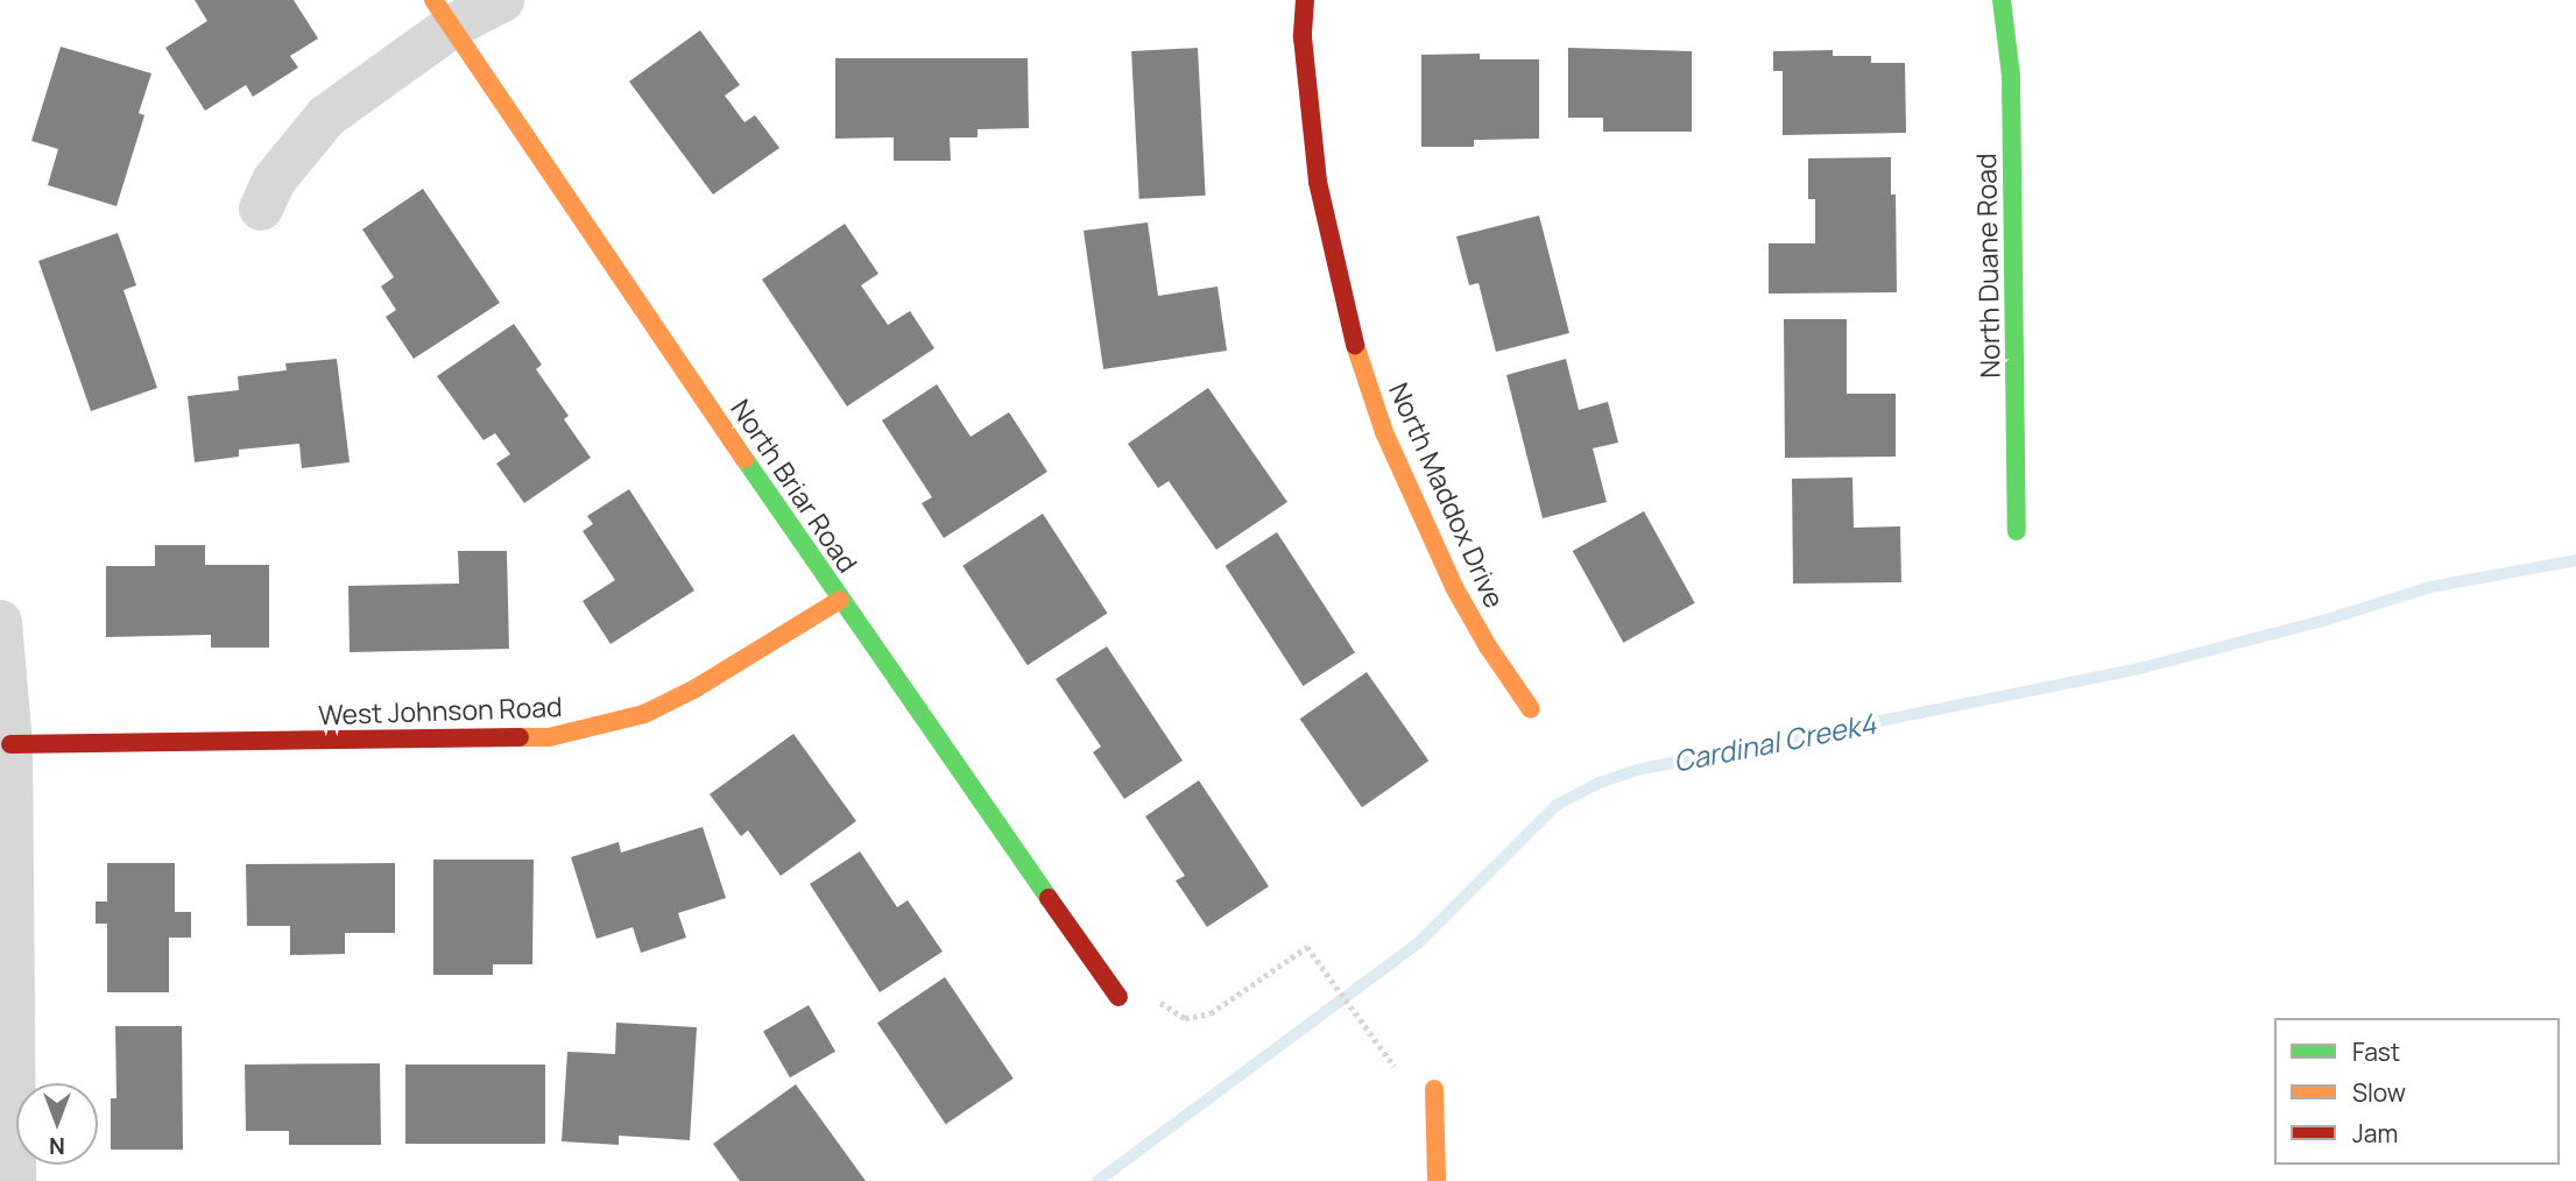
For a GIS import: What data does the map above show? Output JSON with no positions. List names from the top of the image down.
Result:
{
  "streets": {
    "street": [
      "North Duane Road",
      "North Briar Road",
      "North Maddox Drive",
      "West Johnson Road"
    ]
  },
  "crossings": [
    ["North Briar Road", "West Johnson Road"]
  ],
  "water": ["Cardinal Creek4"],
  "legend": ["Fast", "Slow", "Jam"],
  "north": "bottom"
}
